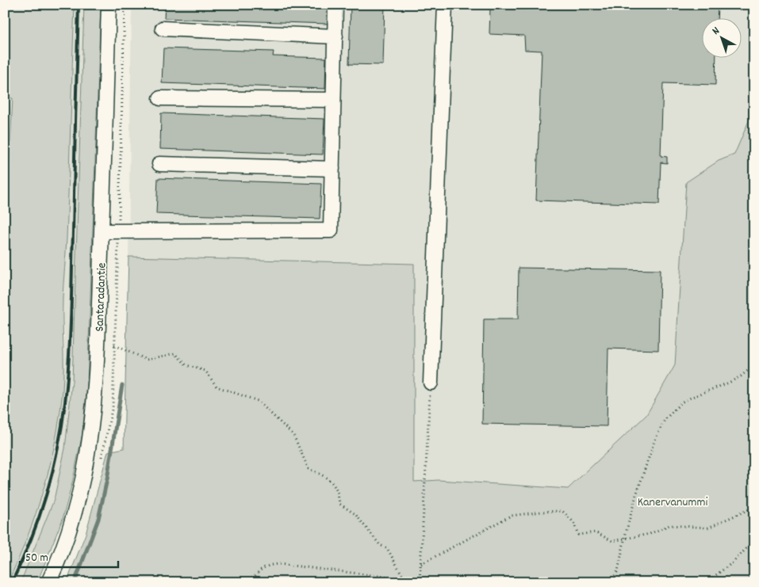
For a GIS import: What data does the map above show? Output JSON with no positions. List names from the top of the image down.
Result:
{
  "streets": {
    "street": ["Santaradantie"]
  },
  "parks": ["Kanervanummi"],
  "scale_bar": "50 m",
  "north": "top left"
}
